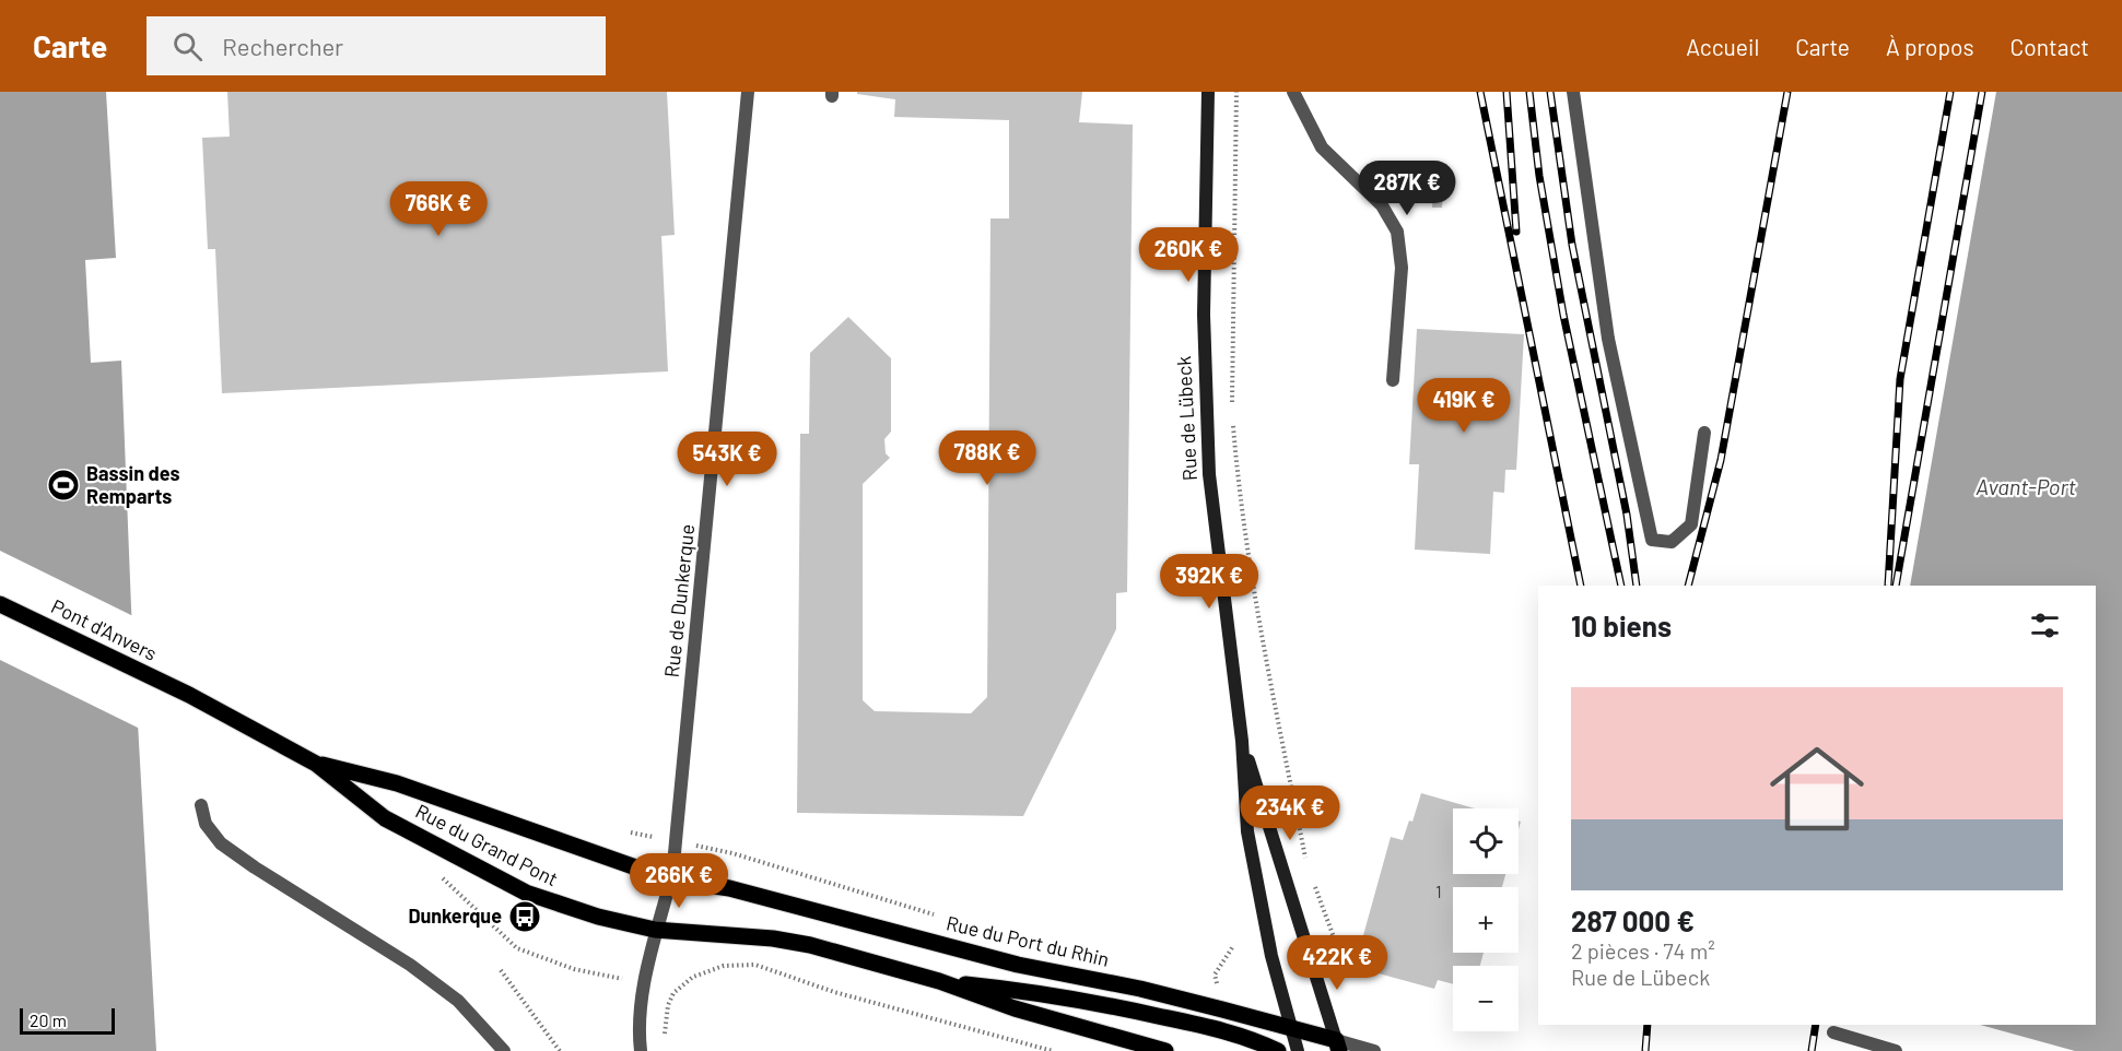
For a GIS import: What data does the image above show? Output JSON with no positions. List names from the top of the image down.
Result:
{
  "streets": {
    "main road": [
      "Rue de Lübeck",
      "Pont d'Anvers",
      "Rue du Grand Pont",
      "Rue du Port du Rhin"
    ],
    "street": ["Rue de Dunkerque"]
  },
  "crossings": [
    ["Rue de Lübeck", "Rue du Port du Rhin"],
    ["Rue de Dunkerque", "Rue du Grand Pont"],
    ["Rue de Dunkerque", "Rue du Port du Rhin"],
    ["Pont d'Anvers", "Rue du Grand Pont"],
    ["Rue du Grand Pont", "Rue du Port du Rhin"]
  ],
  "water": ["Avant-Port"],
  "places": {
    "sports": ["Bassin des Remparts"],
    "bus stop": ["Dunkerque"]
  },
  "house_numbers": ["1"],
  "scale_bar": "20 m",
  "page": {
    "header": "Carte",
    "search": "Rechercher",
    "nav": [
      "Accueil",
      "Carte",
      "À propos",
      "Contact"
    ],
    "price": [
      "287K €",
      "766K €",
      "260K €",
      "419K €",
      "788K €",
      "543K €",
      "392K €",
      "234K €",
      "266K €",
      "422K €"
    ],
    "heading": "10 biens",
    "list": [
      {
        "name": "287 000 €",
        "note": "2 pièces · 74 m² · Rue de Lübeck"
      }
    ],
    "map_buttons": ["+", "−"],
    "scale": "20 m"
  }
}
